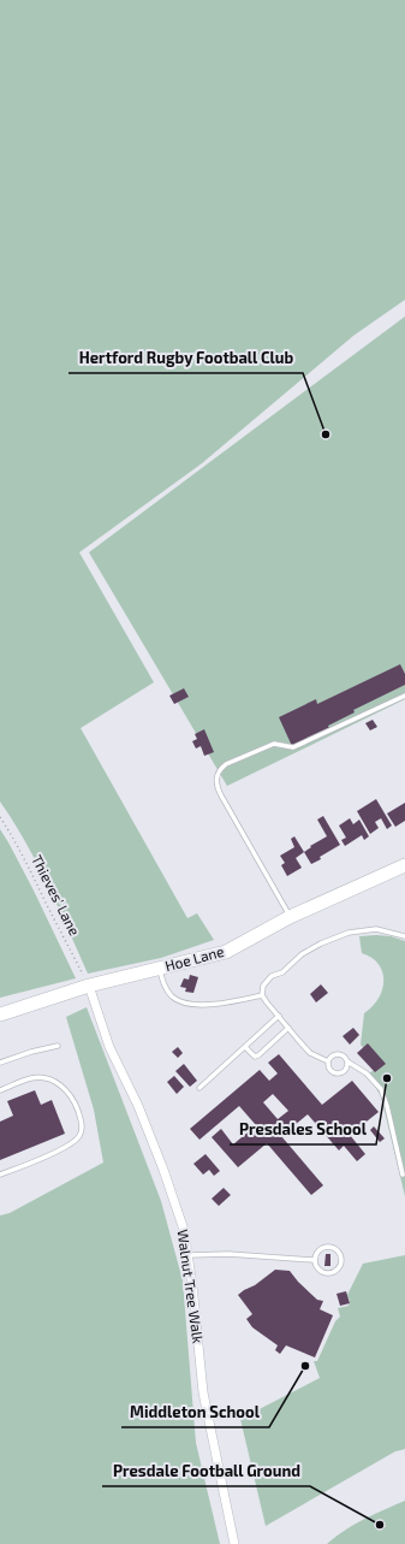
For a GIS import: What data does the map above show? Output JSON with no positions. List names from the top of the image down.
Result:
{
  "streets": {
    "street": ["Hoe Lane", "Walnut Tree Walk"],
    "path": ["Thieves' Lane"]
  },
  "crossings": [
    ["Thieves' Lane", "Hoe Lane"],
    ["Thieves' Lane", "Walnut Tree Walk"],
    ["Hoe Lane", "Walnut Tree Walk"]
  ],
  "places": [
    "Hertford Rugby Football Club",
    "Presdales School",
    "Middleton School",
    "Presdale Football Ground"
  ]
}
